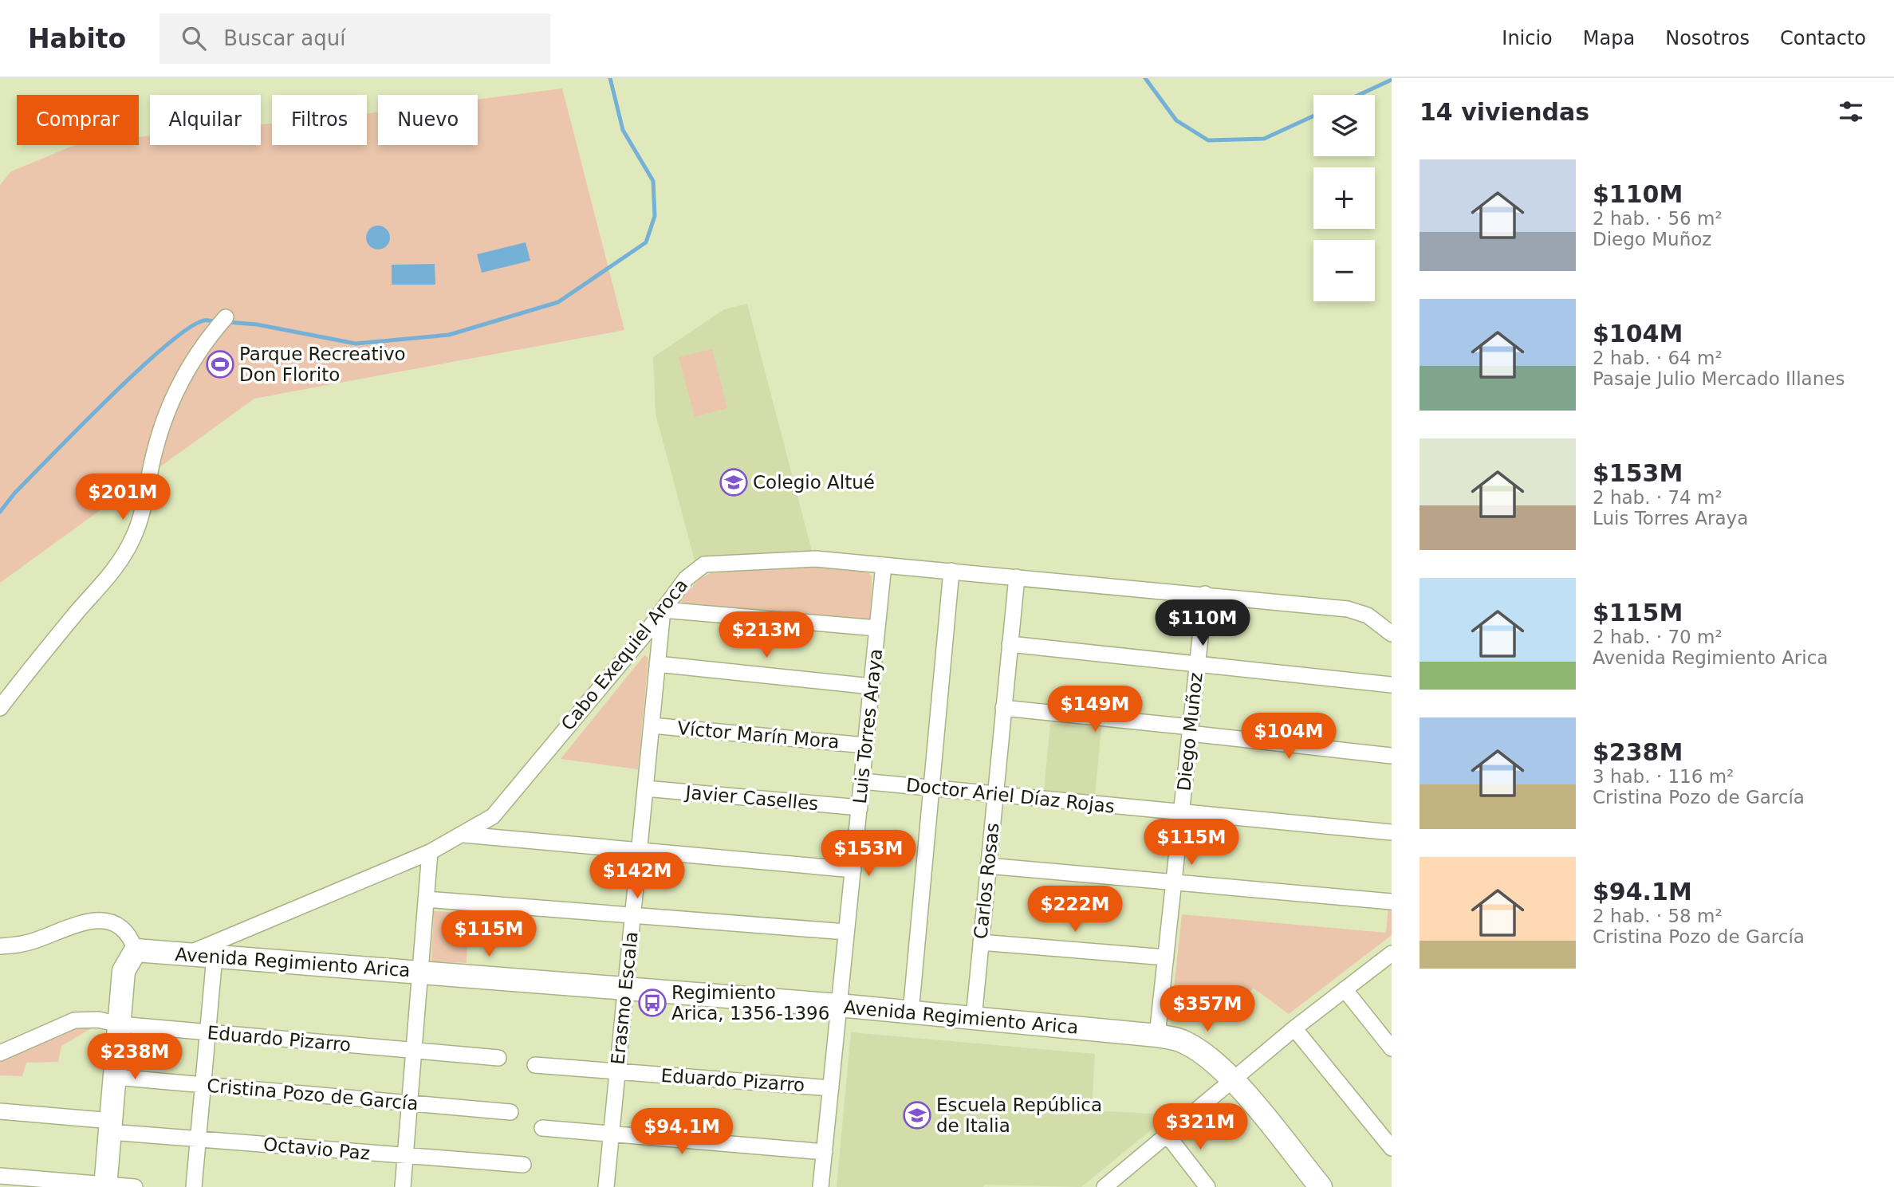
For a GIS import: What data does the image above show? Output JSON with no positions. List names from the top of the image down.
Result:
{
  "streets": {
    "street": [
      "Cabo Exequiel Aroca",
      "Luis Torres Araya",
      "Diego Muñoz",
      "Víctor Marín Mora",
      "Doctor Ariel Díaz Rojas",
      "Javier Caselles",
      "Carlos Rosas",
      "Avenida Regimiento Arica",
      "Erasmo Escala",
      "Eduardo Pizarro",
      "Cristina Pozo de García",
      "Octavio Paz"
    ]
  },
  "crossings": [
    ["Cabo Exequiel Aroca", "Luis Torres Araya"],
    ["Cabo Exequiel Aroca", "Diego Muñoz"],
    ["Cabo Exequiel Aroca", "Carlos Rosas"],
    ["Cabo Exequiel Aroca", "Avenida Regimiento Arica"],
    ["Cabo Exequiel Aroca", "Erasmo Escala"],
    ["Luis Torres Araya", "Víctor Marín Mora"],
    ["Luis Torres Araya", "Doctor Ariel Díaz Rojas"],
    ["Luis Torres Araya", "Javier Caselles"],
    ["Luis Torres Araya", "Avenida Regimiento Arica"],
    ["Luis Torres Araya", "Eduardo Pizarro"],
    ["Diego Muñoz", "Doctor Ariel Díaz Rojas"],
    ["Diego Muñoz", "Avenida Regimiento Arica"],
    ["Víctor Marín Mora", "Erasmo Escala"],
    ["Doctor Ariel Díaz Rojas", "Carlos Rosas"],
    ["Javier Caselles", "Erasmo Escala"],
    ["Carlos Rosas", "Avenida Regimiento Arica"],
    ["Avenida Regimiento Arica", "Erasmo Escala"],
    ["Erasmo Escala", "Eduardo Pizarro"]
  ],
  "places": {
    "sports": ["Parque Recreativo Don Florito"],
    "school or university": ["Colegio Altué", "Escuela República de Italia"],
    "bus stop": ["Regimiento Arica, 1356-1396"]
  },
  "page": {
    "header": "Habito",
    "search": "Buscar aquí",
    "nav": [
      "Inicio",
      "Mapa",
      "Nosotros",
      "Contacto"
    ],
    "heading": "14 viviendas",
    "map_buttons": ["+", "−"],
    "chip": [
      "Comprar",
      "Alquilar",
      "Filtros",
      "Nuevo"
    ],
    "list": [
      {
        "name": "$110M",
        "note": "2 hab. · 56 m² · Diego Muñoz"
      },
      {
        "name": "$104M",
        "note": "2 hab. · 64 m² · Pasaje Julio Mercado Illanes"
      },
      {
        "name": "$153M",
        "note": "2 hab. · 74 m² · Luis Torres Araya"
      },
      {
        "name": "$115M",
        "note": "2 hab. · 70 m² · Avenida Regimiento Arica"
      },
      {
        "name": "$238M",
        "note": "3 hab. · 116 m² · Cristina Pozo de García"
      },
      {
        "name": "$94.1M",
        "note": "2 hab. · 58 m² · Cristina Pozo de García"
      }
    ],
    "price": [
      "$201M",
      "$110M",
      "$213M",
      "$149M",
      "$104M",
      "$115M",
      "$153M",
      "$142M",
      "$222M",
      "$115M",
      "$357M",
      "$238M",
      "$321M",
      "$94.1M"
    ]
  }
}
